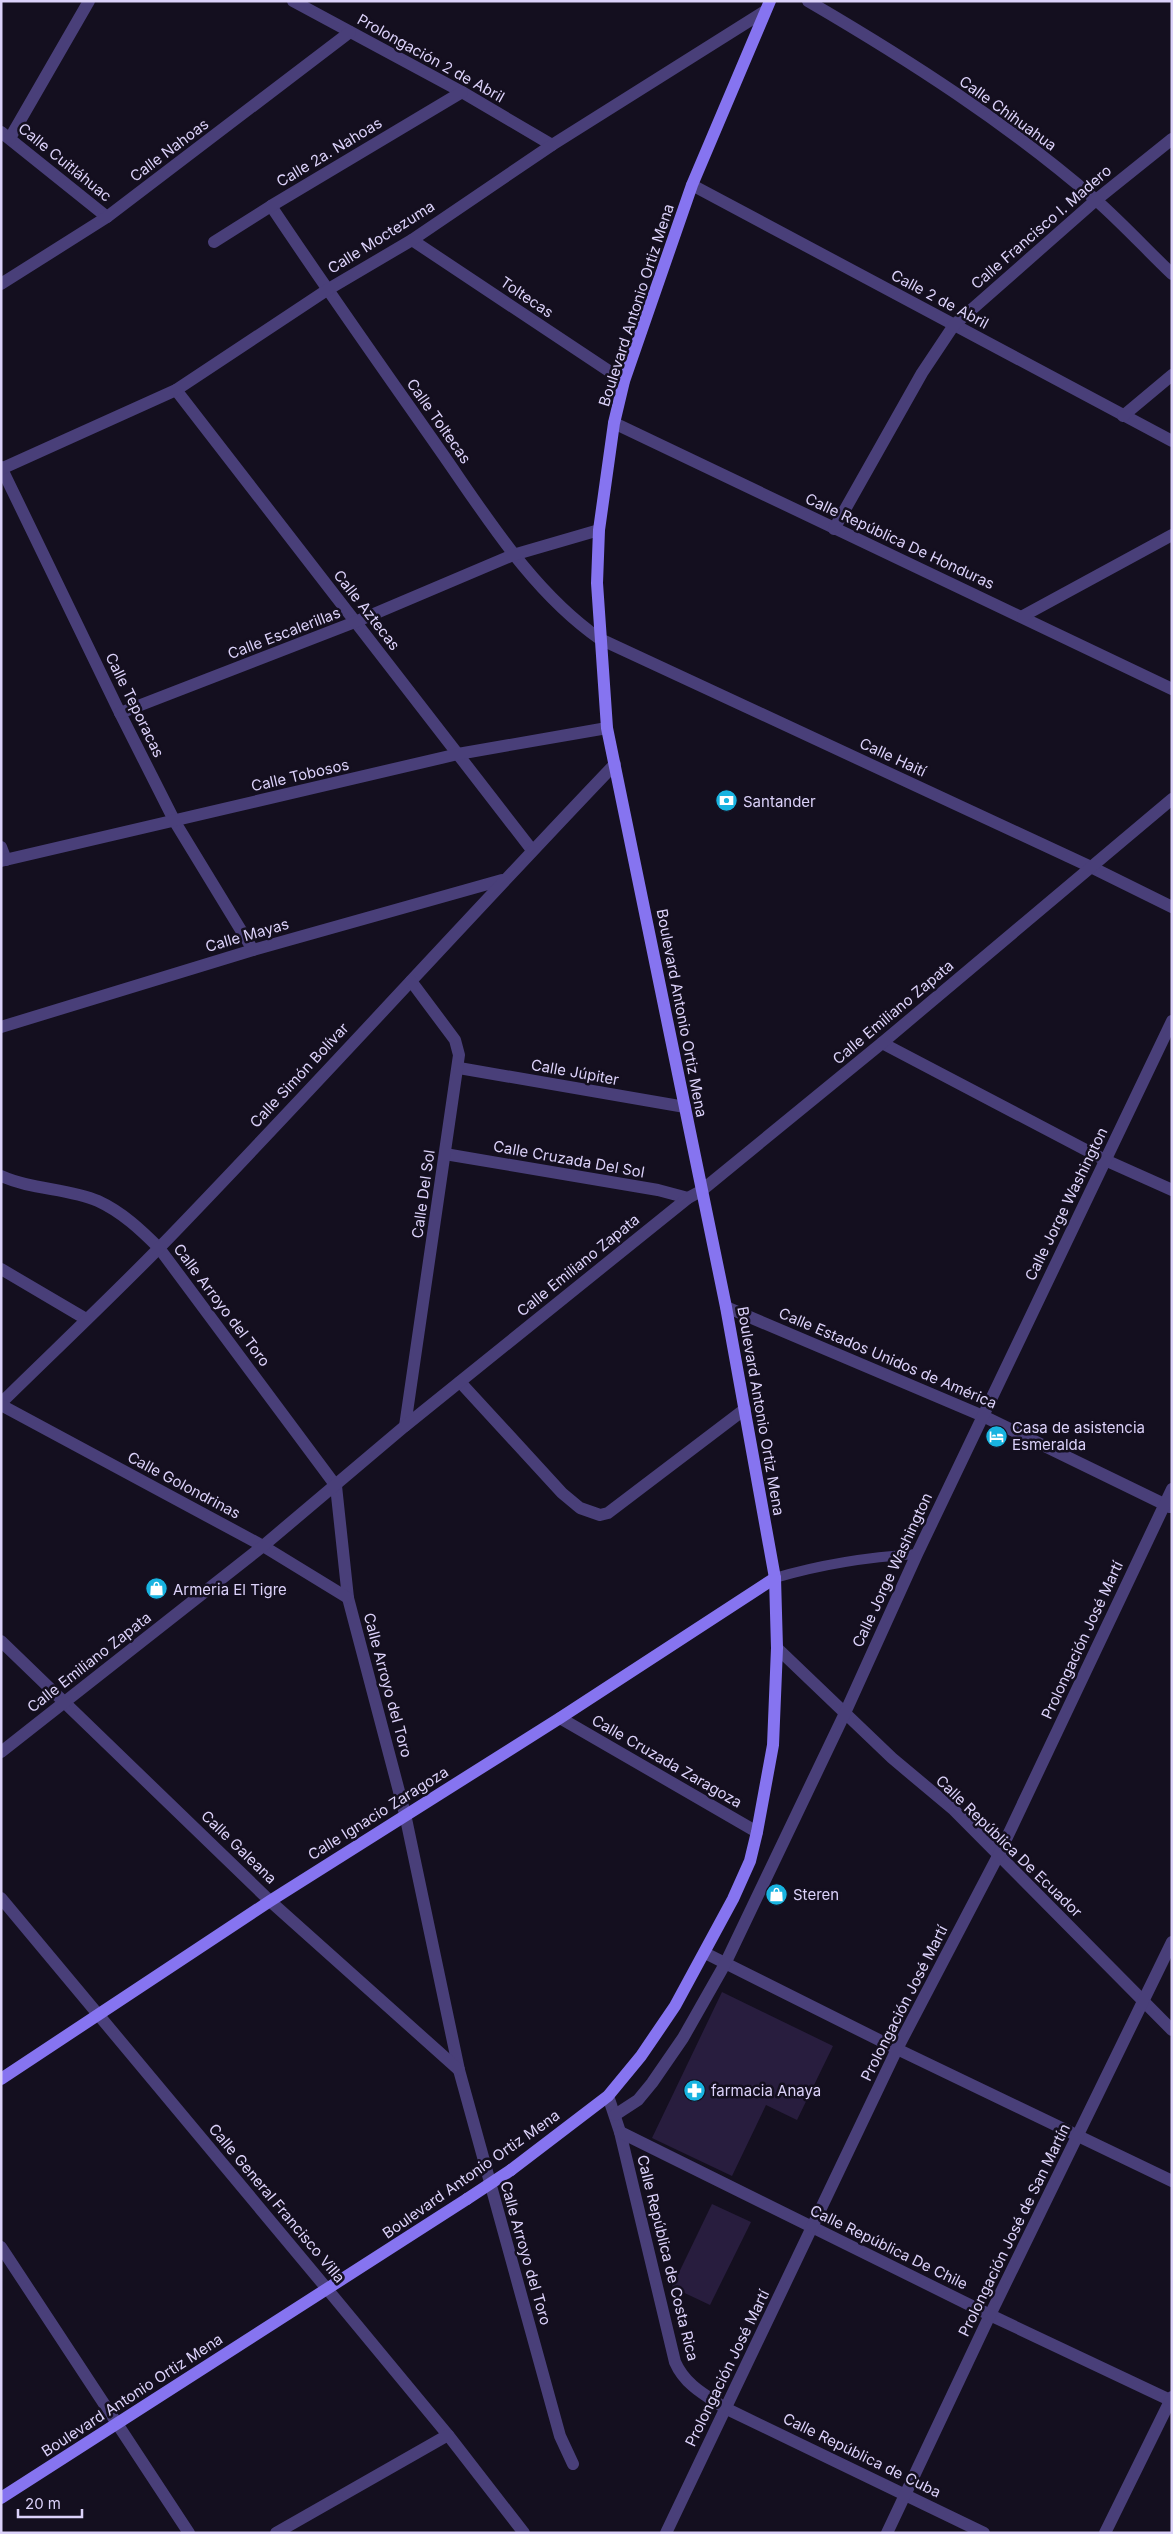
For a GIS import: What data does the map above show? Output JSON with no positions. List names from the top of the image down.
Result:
{
  "streets": {
    "main road": ["Boulevard Antonio Ortiz Mena", "Calle Ignacio Zaragoza"],
    "street": [
      "Prolongación 2 de Abril",
      "Calle Chihuahua",
      "Calle Nahoas",
      "Calle 2a. Nahoas",
      "Calle Cuitláhuac",
      "Calle Francisco I. Madero",
      "Calle Moctezuma",
      "Toltecas",
      "Calle 2 de Abril",
      "Calle Toltecas",
      "Calle República De Honduras",
      "Calle Aztecas",
      "Calle Escalerillas",
      "Calle Teporacas",
      "Calle Haití",
      "Calle Tobosos",
      "Calle Mayas",
      "Calle Emiliano Zapata",
      "Calle Júpiter",
      "Calle Simón Bolívar",
      "Calle Cruzada Del Sol",
      "Calle Del Sol",
      "Calle Jorge Washington",
      "Calle Arroyo del Toro",
      "Calle Estados Unidos de América",
      "Calle Golondrinas",
      "Prolongación José Martí",
      "Calle Cruzada Zaragoza",
      "Calle República De Ecuador",
      "Calle Galeana",
      "Calle General Francisco Villa",
      "Prolongación José de San Martín",
      "Calle República De Chile",
      "Calle República de Costa Rica",
      "Calle República de Cuba"
    ]
  },
  "crossings": [
    ["Prolongación 2 de Abril", "Calle Nahoas"],
    ["Prolongación 2 de Abril", "Calle 2a. Nahoas"],
    ["Prolongación 2 de Abril", "Calle Moctezuma"],
    ["Calle Chihuahua", "Calle Francisco I. Madero"],
    ["Calle Nahoas", "Calle Cuitláhuac"],
    ["Calle 2a. Nahoas", "Calle Toltecas"],
    ["Calle Francisco I. Madero", "Calle 2 de Abril"],
    ["Calle Francisco I. Madero", "Calle República De Honduras"],
    ["Calle Moctezuma", "Toltecas"],
    ["Calle Moctezuma", "Boulevard Antonio Ortiz Mena"],
    ["Calle Moctezuma", "Calle Toltecas"],
    ["Calle Moctezuma", "Calle Aztecas"],
    ["Calle Moctezuma", "Calle Teporacas"],
    ["Toltecas", "Boulevard Antonio Ortiz Mena"],
    ["Calle 2 de Abril", "Boulevard Antonio Ortiz Mena"],
    ["Boulevard Antonio Ortiz Mena", "Calle Toltecas"],
    ["Boulevard Antonio Ortiz Mena", "Calle República De Honduras"],
    ["Boulevard Antonio Ortiz Mena", "Calle Escalerillas"],
    ["Boulevard Antonio Ortiz Mena", "Calle Haití"],
    ["Boulevard Antonio Ortiz Mena", "Calle Tobosos"],
    ["Boulevard Antonio Ortiz Mena", "Calle Emiliano Zapata"],
    ["Boulevard Antonio Ortiz Mena", "Calle Júpiter"],
    ["Boulevard Antonio Ortiz Mena", "Calle Simón Bolívar"],
    ["Boulevard Antonio Ortiz Mena", "Calle Estados Unidos de América"],
    ["Boulevard Antonio Ortiz Mena", "Calle Cruzada Zaragoza"],
    ["Boulevard Antonio Ortiz Mena", "Calle Ignacio Zaragoza"],
    ["Boulevard Antonio Ortiz Mena", "Calle República De Ecuador"],
    ["Boulevard Antonio Ortiz Mena", "Calle General Francisco Villa"],
    ["Boulevard Antonio Ortiz Mena", "Calle República de Costa Rica"],
    ["Calle Toltecas", "Calle Escalerillas"],
    ["Calle Toltecas", "Calle Haití"],
    ["Calle Aztecas", "Calle Escalerillas"],
    ["Calle Aztecas", "Calle Tobosos"],
    ["Calle Aztecas", "Calle Simón Bolívar"],
    ["Calle Escalerillas", "Calle Teporacas"],
    ["Calle Teporacas", "Calle Tobosos"],
    ["Calle Teporacas", "Calle Mayas"],
    ["Calle Haití", "Calle Emiliano Zapata"],
    ["Calle Mayas", "Calle Simón Bolívar"],
    ["Calle Emiliano Zapata", "Calle Cruzada Del Sol"],
    ["Calle Emiliano Zapata", "Calle Del Sol"],
    ["Calle Emiliano Zapata", "Calle Arroyo del Toro"],
    ["Calle Emiliano Zapata", "Calle Golondrinas"],
    ["Calle Emiliano Zapata", "Calle Galeana"],
    ["Calle Júpiter", "Calle Del Sol"],
    ["Calle Simón Bolívar", "Calle Del Sol"],
    ["Calle Simón Bolívar", "Calle Arroyo del Toro"],
    ["Calle Simón Bolívar", "Calle Golondrinas"],
    ["Calle Cruzada Del Sol", "Calle Del Sol"],
    ["Calle Jorge Washington", "Calle Estados Unidos de América"],
    ["Calle Jorge Washington", "Calle República De Ecuador"],
    ["Calle Jorge Washington", "Calle República de Costa Rica"],
    ["Calle Arroyo del Toro", "Calle Golondrinas"],
    ["Calle Arroyo del Toro", "Calle Ignacio Zaragoza"],
    ["Calle Arroyo del Toro", "Calle Galeana"],
    ["Calle Estados Unidos de América", "Prolongación José Martí"],
    ["Prolongación José Martí", "Calle República De Ecuador"],
    ["Prolongación José Martí", "Calle República De Chile"],
    ["Prolongación José Martí", "Calle República de Costa Rica"],
    ["Prolongación José Martí", "Calle República de Cuba"],
    ["Calle Cruzada Zaragoza", "Calle Ignacio Zaragoza"],
    ["Calle Ignacio Zaragoza", "Calle Galeana"],
    ["Calle Ignacio Zaragoza", "Calle General Francisco Villa"],
    ["Calle República De Ecuador", "Prolongación José de San Martín"],
    ["Prolongación José de San Martín", "Calle República De Chile"],
    ["Prolongación José de San Martín", "Calle República de Cuba"],
    ["Calle República De Chile", "Calle República de Costa Rica"],
    ["Calle República de Costa Rica", "Calle República de Cuba"]
  ],
  "places": {
    "bank": ["Santander"],
    "hotel": ["Casa de asistencia Esmeralda"],
    "shop": ["Armeria El Tigre", "Steren"],
    "pharmacy": ["farmacia Anaya"]
  },
  "scale_bar": "20 m"
}
